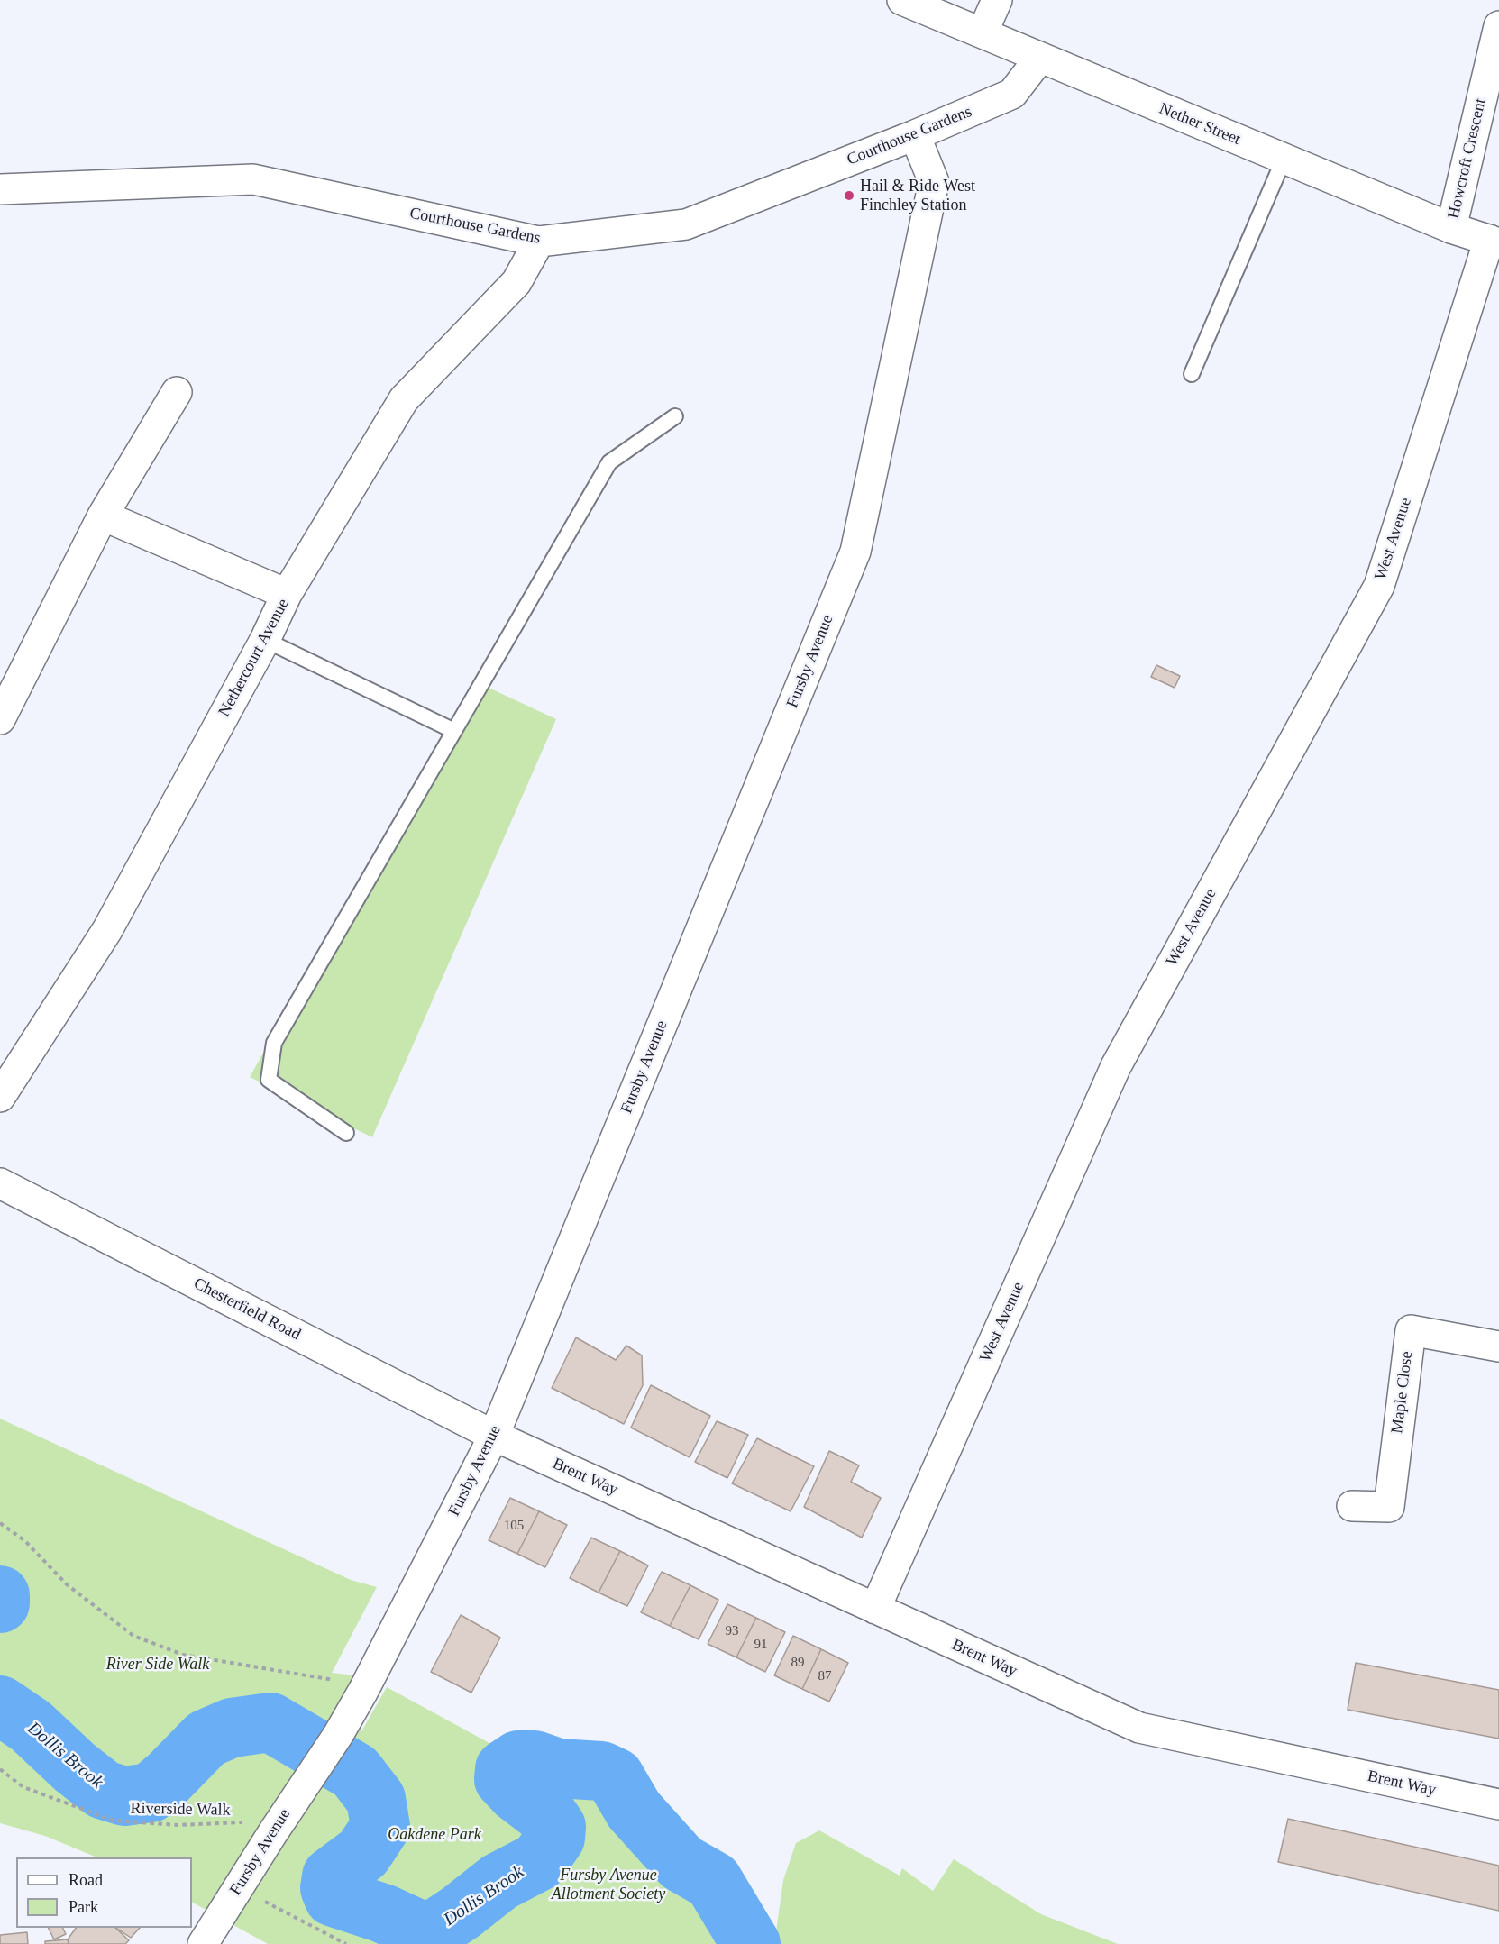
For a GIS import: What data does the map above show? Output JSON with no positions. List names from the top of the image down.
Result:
{
  "streets": {
    "street": [
      "Nether Street",
      "Courthouse Gardens",
      "Howcroft Crescent",
      "West Avenue",
      "Nethercourt Avenue",
      "Fursby Avenue",
      "Chesterfield Road",
      "Maple Close",
      "Brent Way"
    ],
    "path": ["Riverside Walk"]
  },
  "crossings": [
    ["Nether Street", "Courthouse Gardens"],
    ["Nether Street", "Howcroft Crescent"],
    ["Nether Street", "West Avenue"],
    ["Courthouse Gardens", "Nethercourt Avenue"],
    ["Courthouse Gardens", "Fursby Avenue"],
    ["West Avenue", "Brent Way"],
    ["Fursby Avenue", "Chesterfield Road"],
    ["Fursby Avenue", "Brent Way"],
    ["Fursby Avenue", "Riverside Walk"],
    ["Chesterfield Road", "Brent Way"]
  ],
  "water": ["Dollis Brook"],
  "parks": ["River Side Walk", "Oakdene Park", "Fursby Avenue Allotment Society"],
  "places": ["Hail & Ride West Finchley Station"],
  "house_numbers": [
    "105",
    "93",
    "91",
    "89",
    "87"
  ],
  "legend": ["Road", "Park"]
}
